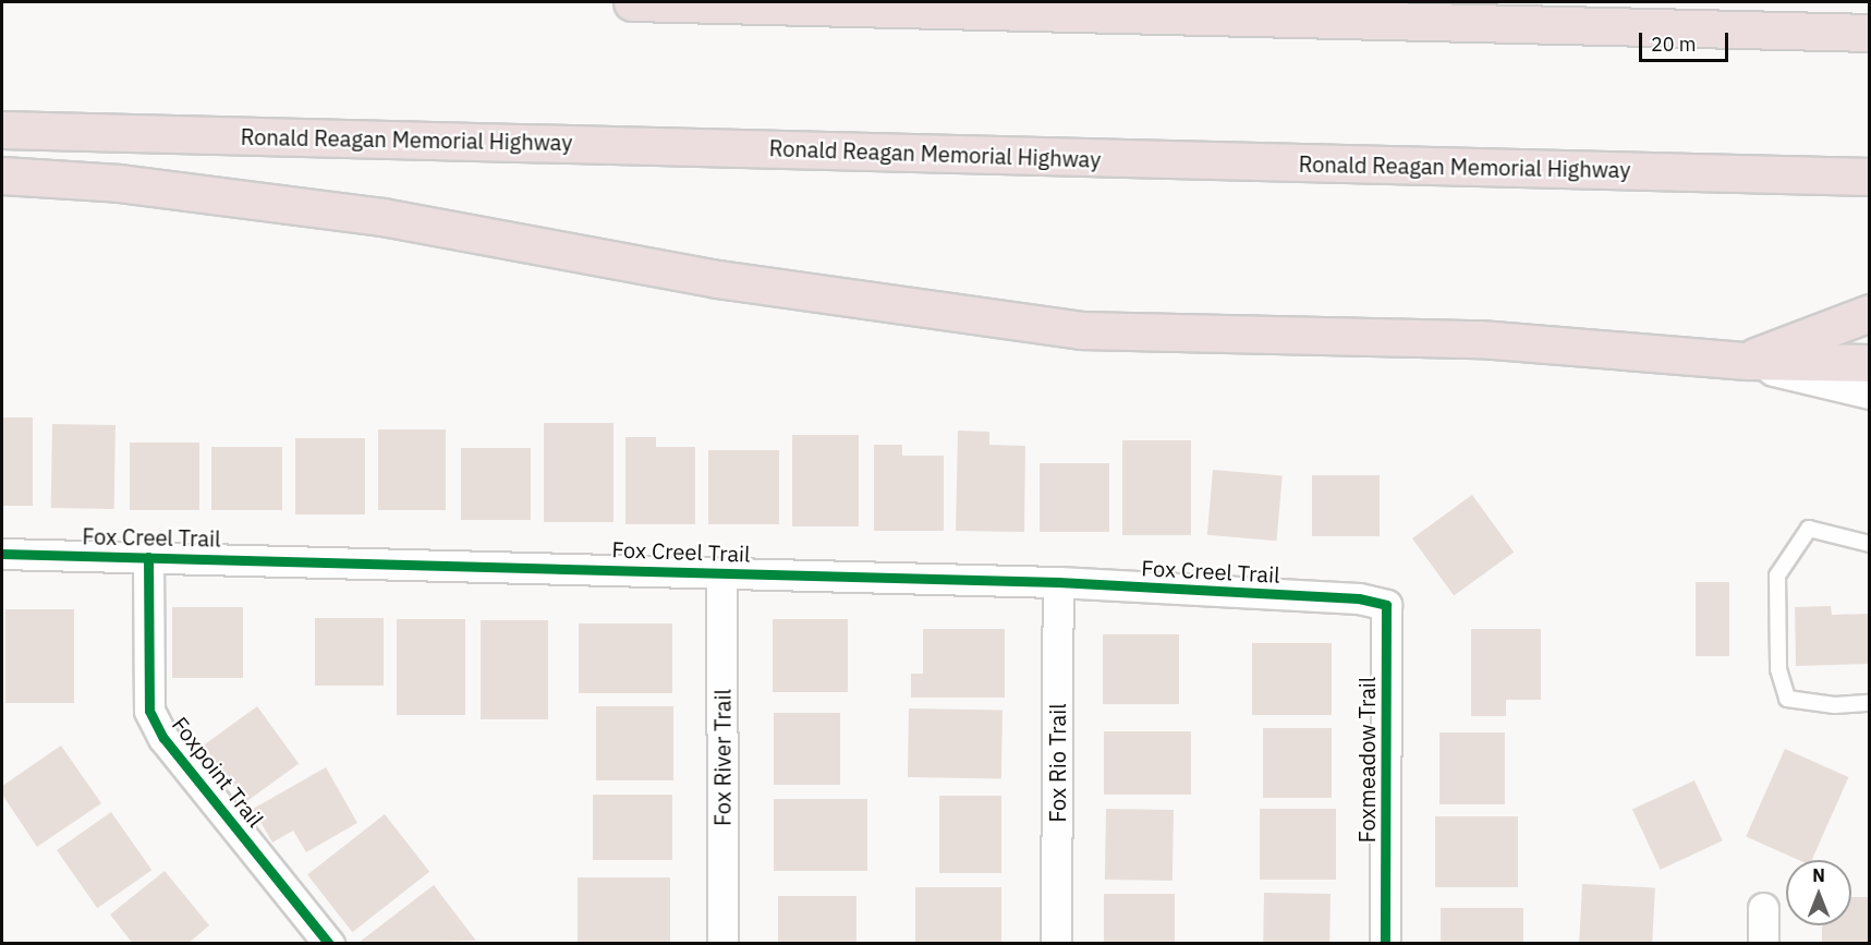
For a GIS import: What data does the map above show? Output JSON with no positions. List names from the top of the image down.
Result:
{
  "streets": {
    "highway": ["Ronald Reagan Memorial Highway"],
    "street": [
      "Fox Creel Trail",
      "Fox River Trail",
      "Foxmeadow Trail",
      "Fox Rio Trail",
      "Foxpoint Trail"
    ]
  },
  "crossings": [
    ["Fox Creel Trail", "Fox River Trail"],
    ["Fox Creel Trail", "Foxmeadow Trail"],
    ["Fox Creel Trail", "Fox Rio Trail"],
    ["Fox Creel Trail", "Foxpoint Trail"]
  ],
  "scale_bar": "20 m",
  "north": "top"
}
